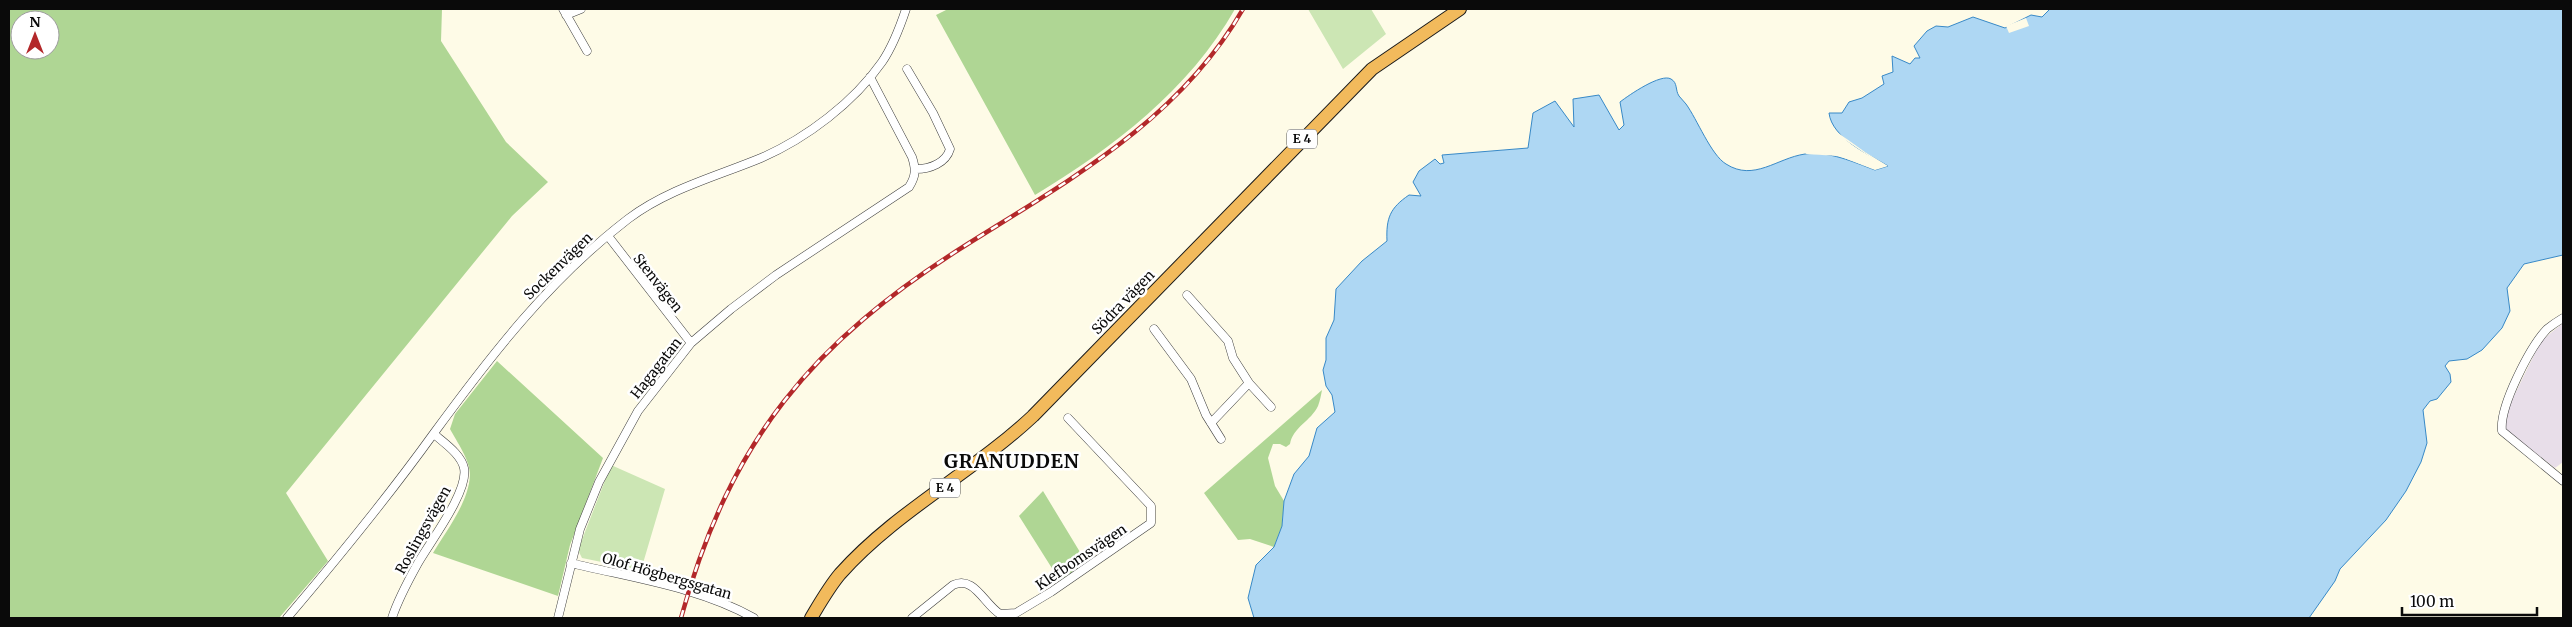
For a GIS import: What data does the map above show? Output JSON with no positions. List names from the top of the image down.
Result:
{
  "streets": {
    "highway": ["E 4", "Södra vägen"],
    "street": [
      "Sockenvägen",
      "Stenvägen",
      "Hagagatan",
      "Roslingsvägen",
      "Klefbomsvägen",
      "Olof Högbergsgatan"
    ]
  },
  "crossings": [
    ["Sockenvägen", "Stenvägen"],
    ["Sockenvägen", "Roslingsvägen"],
    ["Stenvägen", "Hagagatan"],
    ["Hagagatan", "Olof Högbergsgatan"]
  ],
  "districts": ["GRANUDDEN"],
  "scale_bar": "100 m",
  "north": "top"
}
